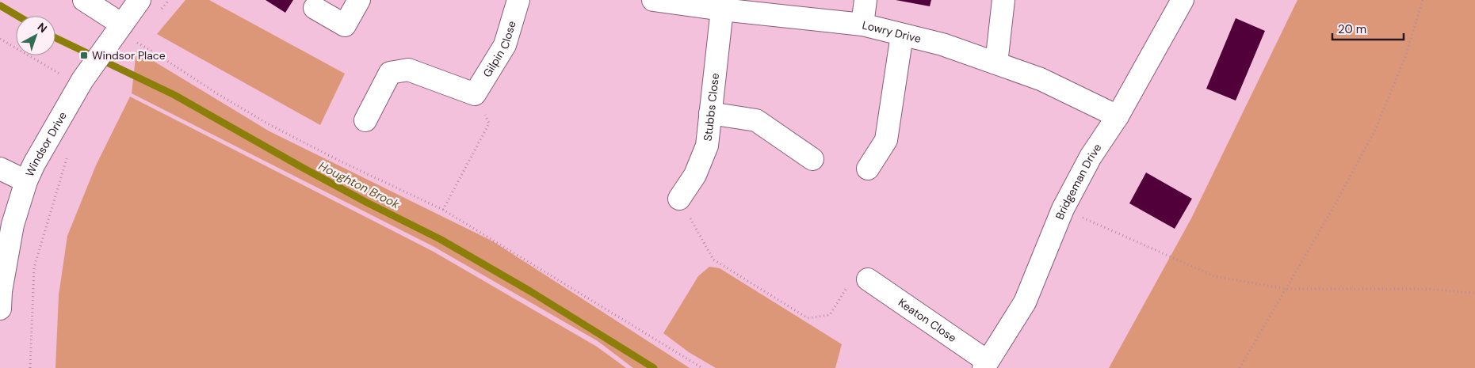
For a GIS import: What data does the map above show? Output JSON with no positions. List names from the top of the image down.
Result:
{
  "streets": {
    "street": [
      "Lowry Drive",
      "Gilpin Close",
      "Stubbs Close",
      "Windsor Drive",
      "Bridgeman Drive",
      "Keaton Close"
    ]
  },
  "crossings": [
    ["Lowry Drive", "Stubbs Close"],
    ["Lowry Drive", "Bridgeman Drive"],
    ["Bridgeman Drive", "Keaton Close"]
  ],
  "water": ["Houghton Brook"],
  "places": {
    "transit": ["Windsor Place"]
  },
  "scale_bar": "20 m",
  "north": "top right"
}
